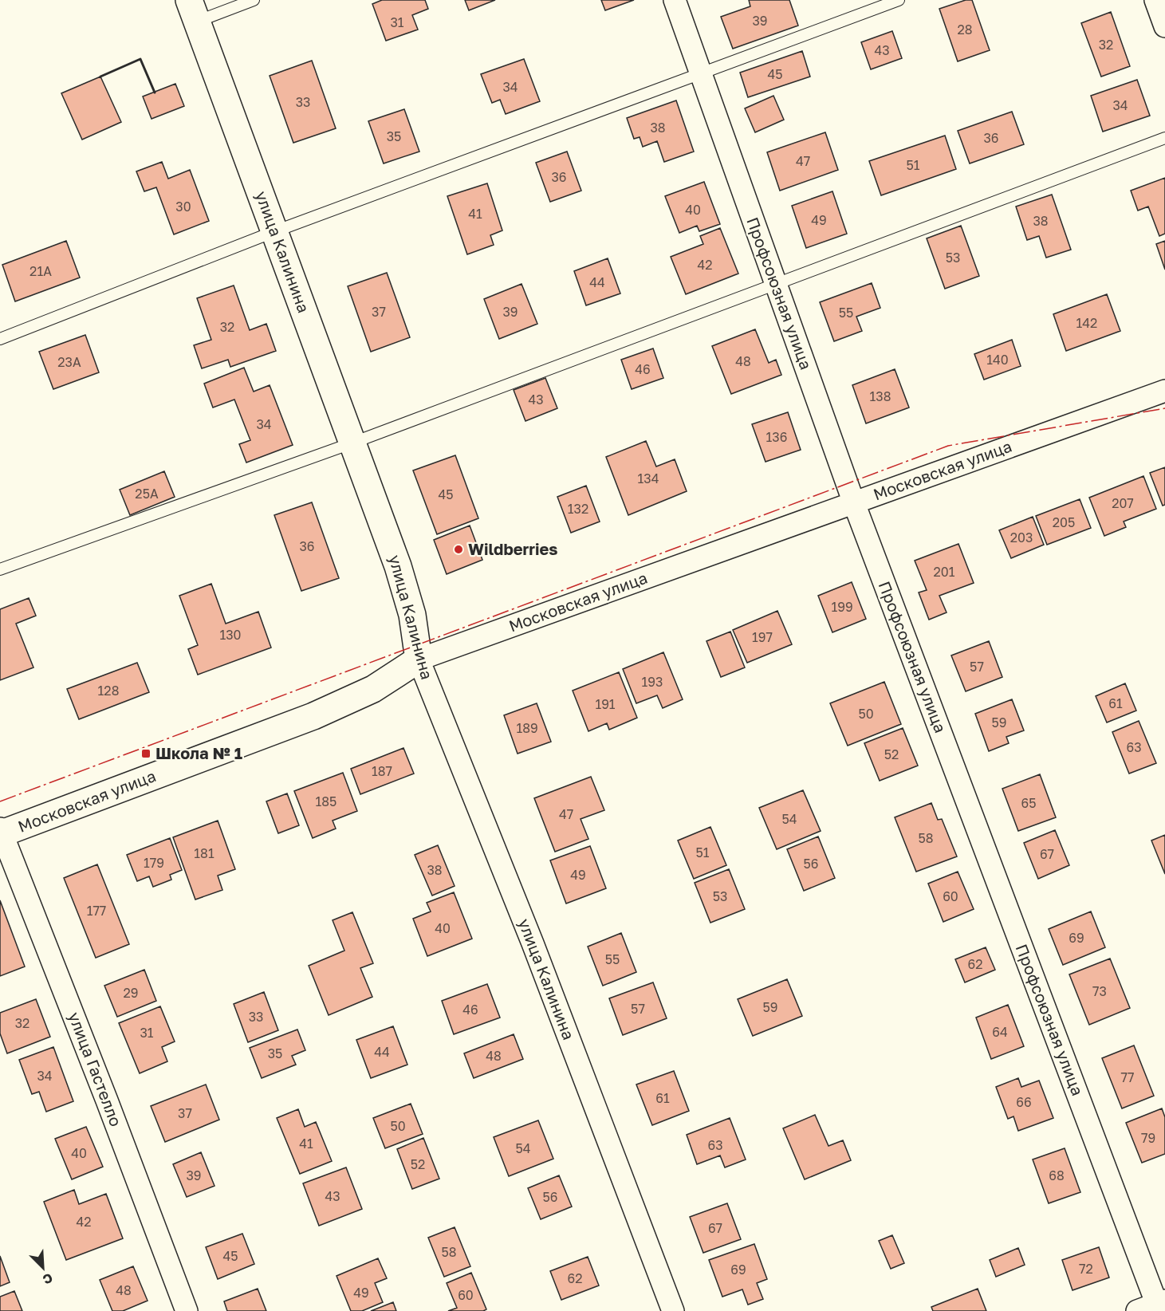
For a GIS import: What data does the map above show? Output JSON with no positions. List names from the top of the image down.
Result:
{
  "streets": {
    "main road": ["улица Калинина", "Московская улица"],
    "street": ["Профсоюзная улица", "улица Гастелло"]
  },
  "crossings": [
    ["улица Калинина", "Московская улица"],
    ["Профсоюзная улица", "Московская улица"],
    ["Московская улица", "улица Гастелло"]
  ],
  "places": {
    "other": ["Wildberries"],
    "transit": ["Школа № 1"]
  },
  "house_numbers": [
    "39",
    "31",
    "28",
    "32",
    "43",
    "45",
    "34",
    "33",
    "34",
    "38",
    "35",
    "36",
    "47",
    "51",
    "36",
    "30",
    "40",
    "41",
    "49",
    "38",
    "53",
    "42",
    "21А",
    "44",
    "37",
    "39",
    "55",
    "142",
    "32",
    "140",
    "48",
    "23А",
    "46",
    "138",
    "43",
    "34",
    "136",
    "134",
    "25А",
    "45",
    "207",
    "132",
    "205",
    "203",
    "36",
    "201",
    "199",
    "130",
    "197",
    "57",
    "193",
    "128",
    "61",
    "191",
    "50",
    "59",
    "189",
    "63",
    "52",
    "187",
    "185",
    "65",
    "47",
    "54",
    "58",
    "51",
    "181",
    "67",
    "179",
    "56",
    "38",
    "49",
    "53",
    "60",
    "177",
    "40",
    "69",
    "55",
    "62",
    "73",
    "29",
    "59",
    "57",
    "46",
    "33",
    "32",
    "64",
    "31",
    "44",
    "35",
    "48",
    "34",
    "77",
    "61",
    "66",
    "37",
    "50",
    "79",
    "41",
    "63",
    "54",
    "40",
    "52",
    "39",
    "68",
    "43",
    "56",
    "42",
    "67",
    "58",
    "45",
    "72",
    "69",
    "62",
    "48",
    "49",
    "60"
  ],
  "north": "bottom right"
}
